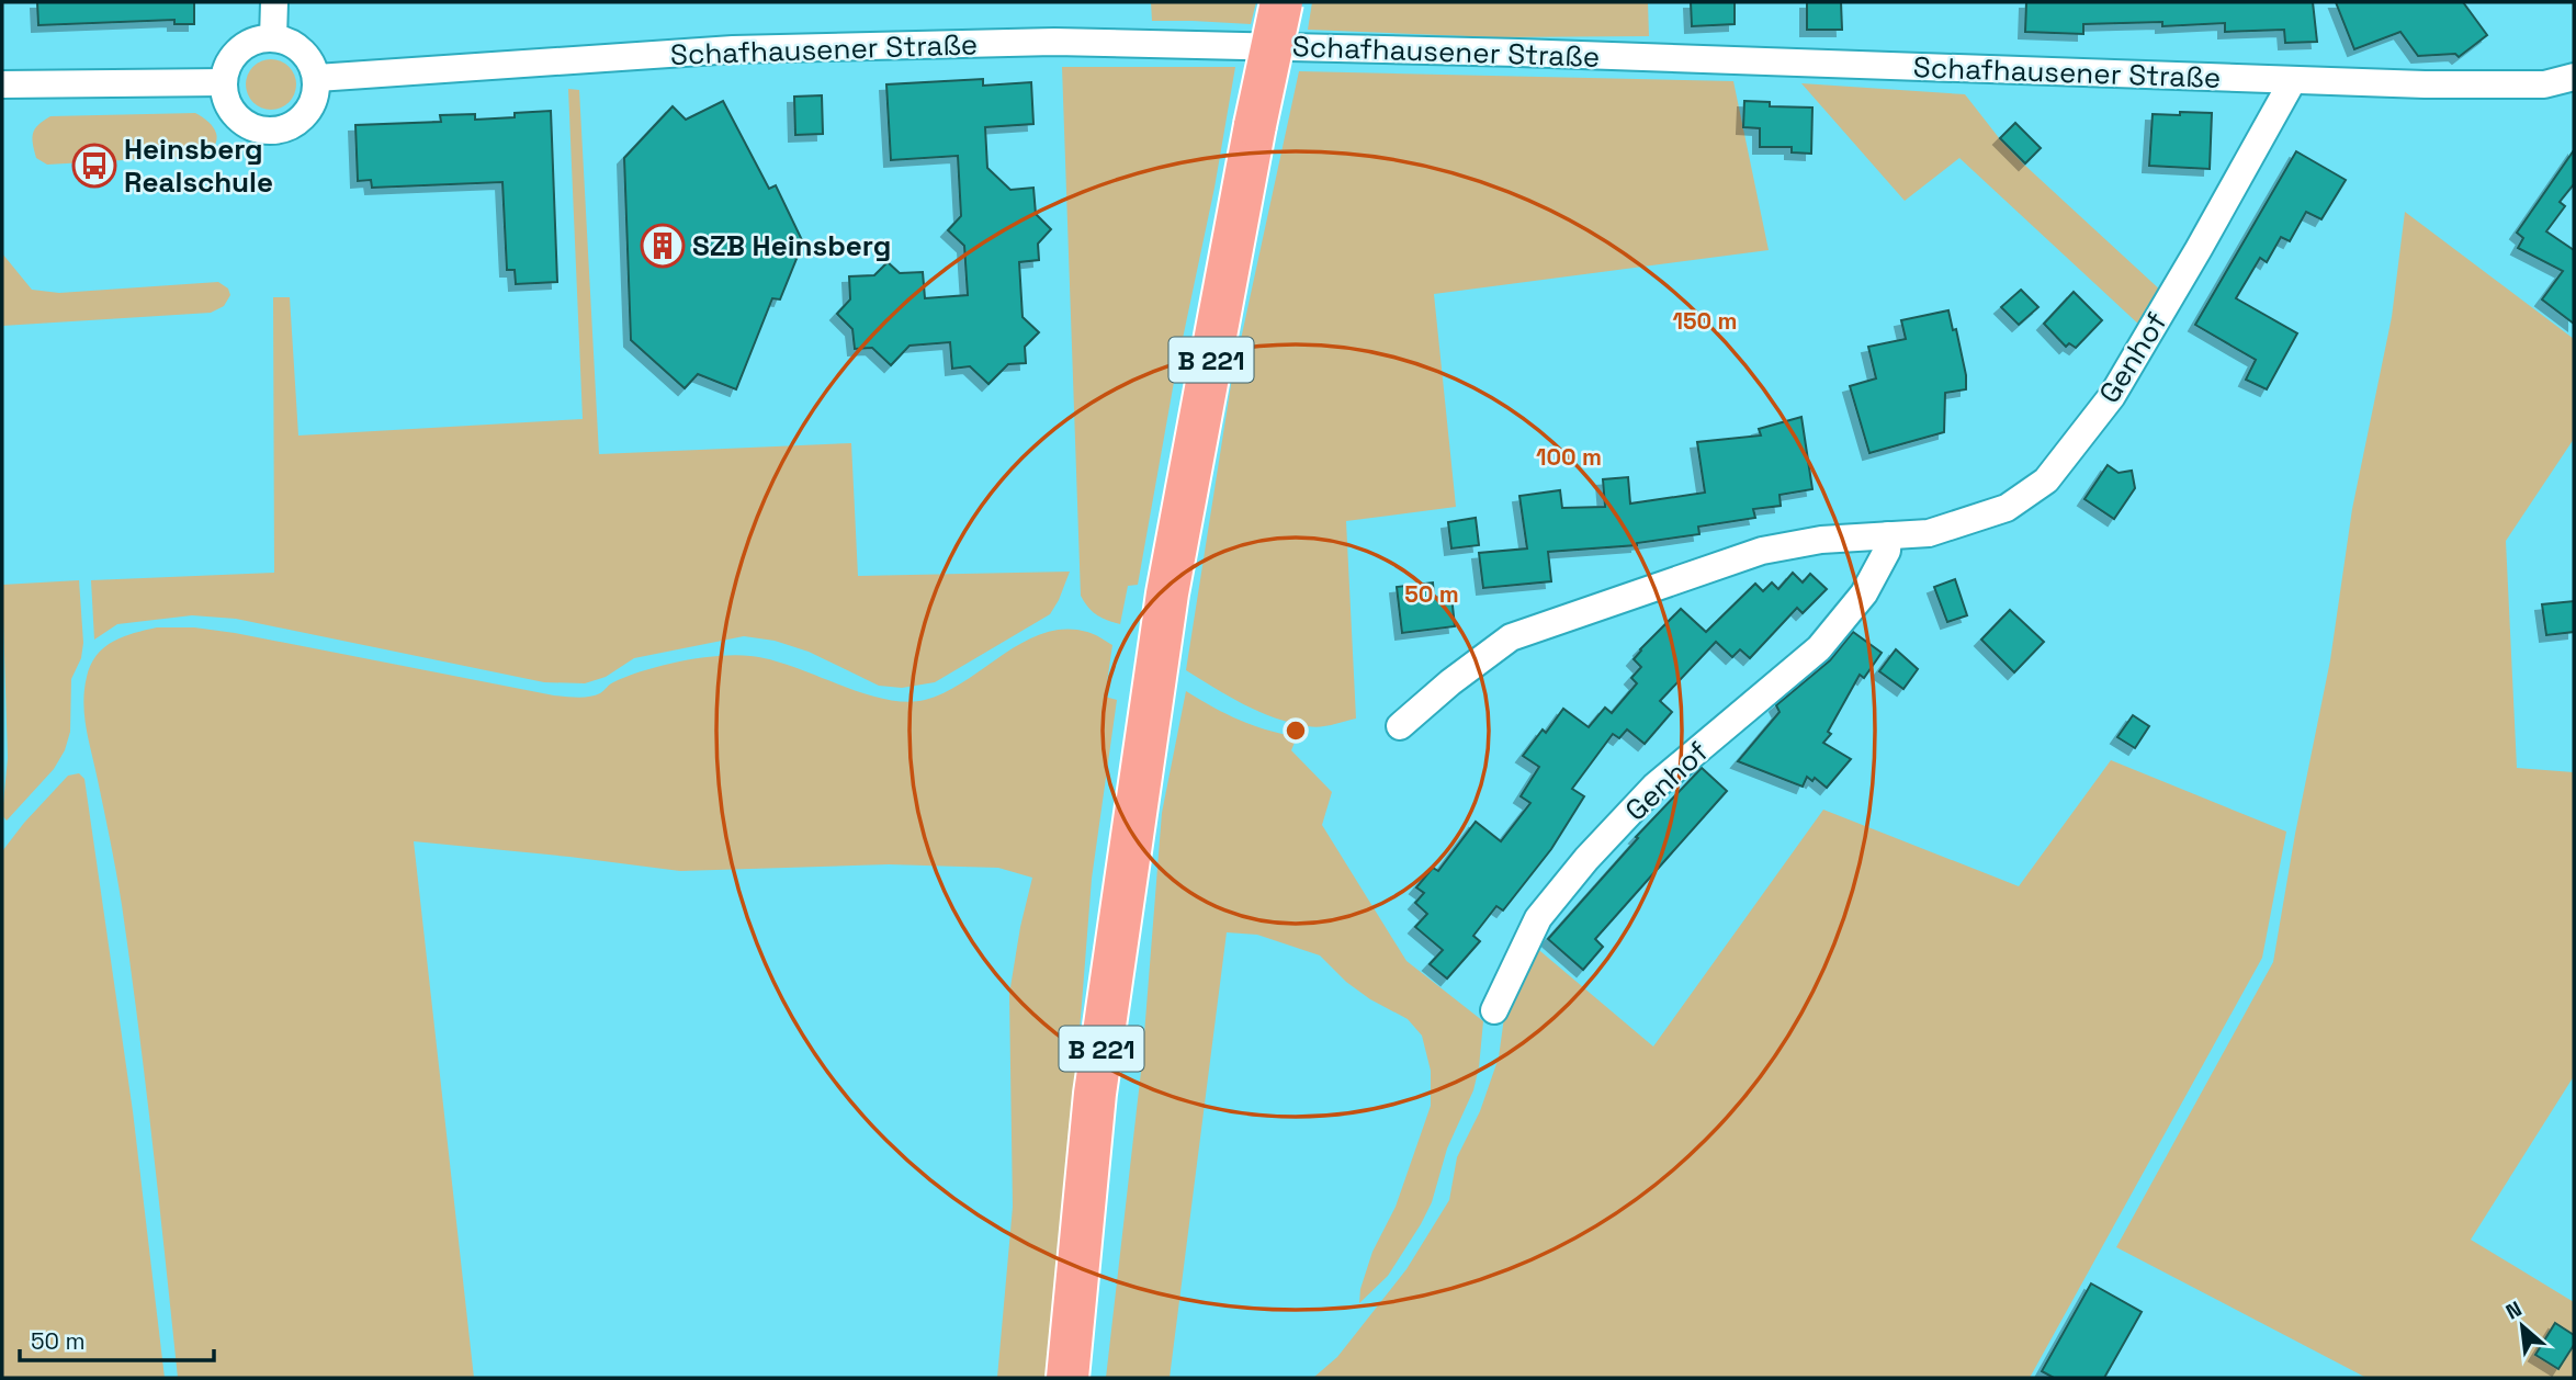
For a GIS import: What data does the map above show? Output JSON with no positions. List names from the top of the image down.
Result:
{
  "streets": {
    "main road": ["B 221"],
    "street": ["Schafhausener Straße", "Genhof"]
  },
  "crossings": [
    ["Schafhausener Straße", "Genhof"]
  ],
  "places": {
    "bus stop": ["Heinsberg Realschule"],
    "building": ["SZB Heinsberg"]
  },
  "scale_bar": "50 m",
  "north": "top left",
  "rings": ["150 m", "100 m", "50 m"]
}
